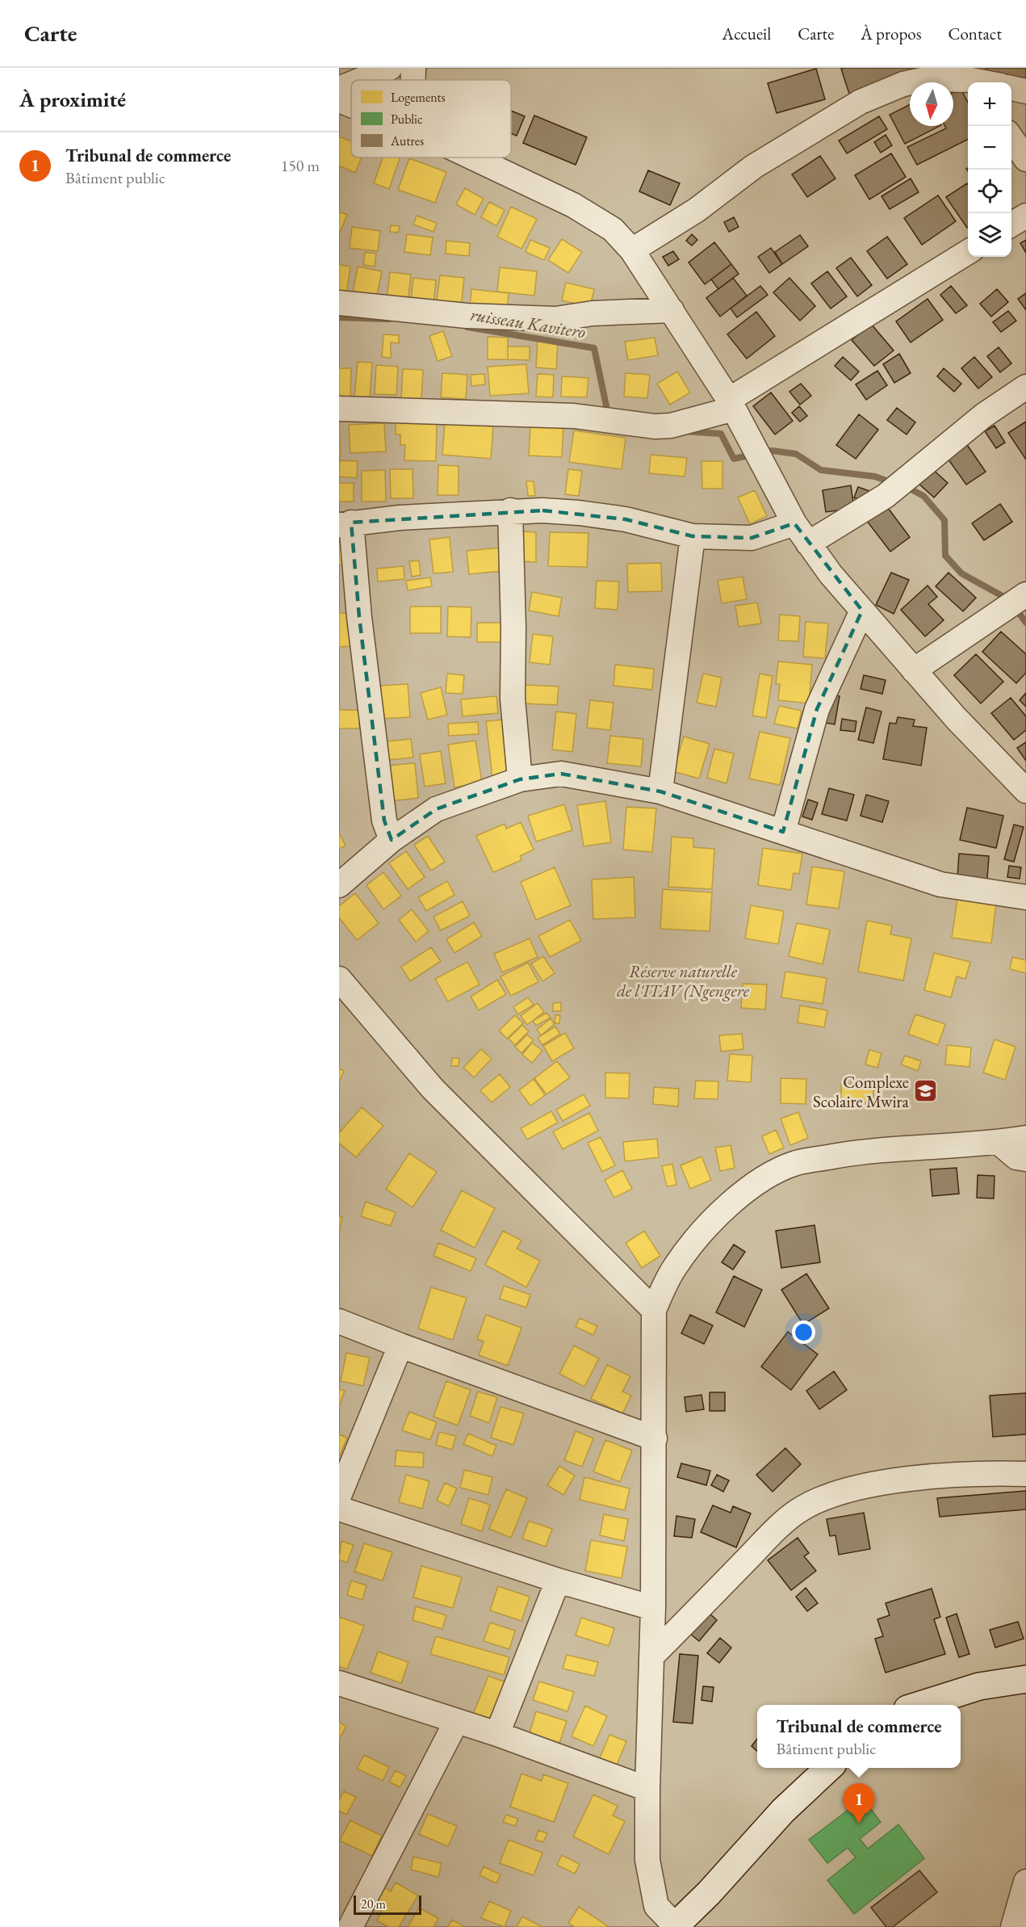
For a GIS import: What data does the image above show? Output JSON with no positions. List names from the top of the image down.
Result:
{
  "water": ["ruisseau Kavitero"],
  "parks": ["Réserve naturelle de l'ITAV (Ngengere"],
  "places": {
    "school or university": ["Complexe Scolaire Mwira"]
  },
  "legend": ["Logements", "Public", "Autres"],
  "scale_bar": "20 m",
  "north": "bottom",
  "page": {
    "header": "Carte",
    "nav": [
      "Accueil",
      "Carte",
      "À propos",
      "Contact"
    ],
    "heading": "À proximité",
    "map_buttons": ["+", "−"],
    "list": [
      {
        "mark": "1",
        "name": "Tribunal de commerce",
        "note": "Bâtiment public",
        "value": "150 m"
      }
    ],
    "popup": ["Tribunal de commerce", "Bâtiment public"],
    "pins": "1",
    "scale": "20 m"
  }
}
